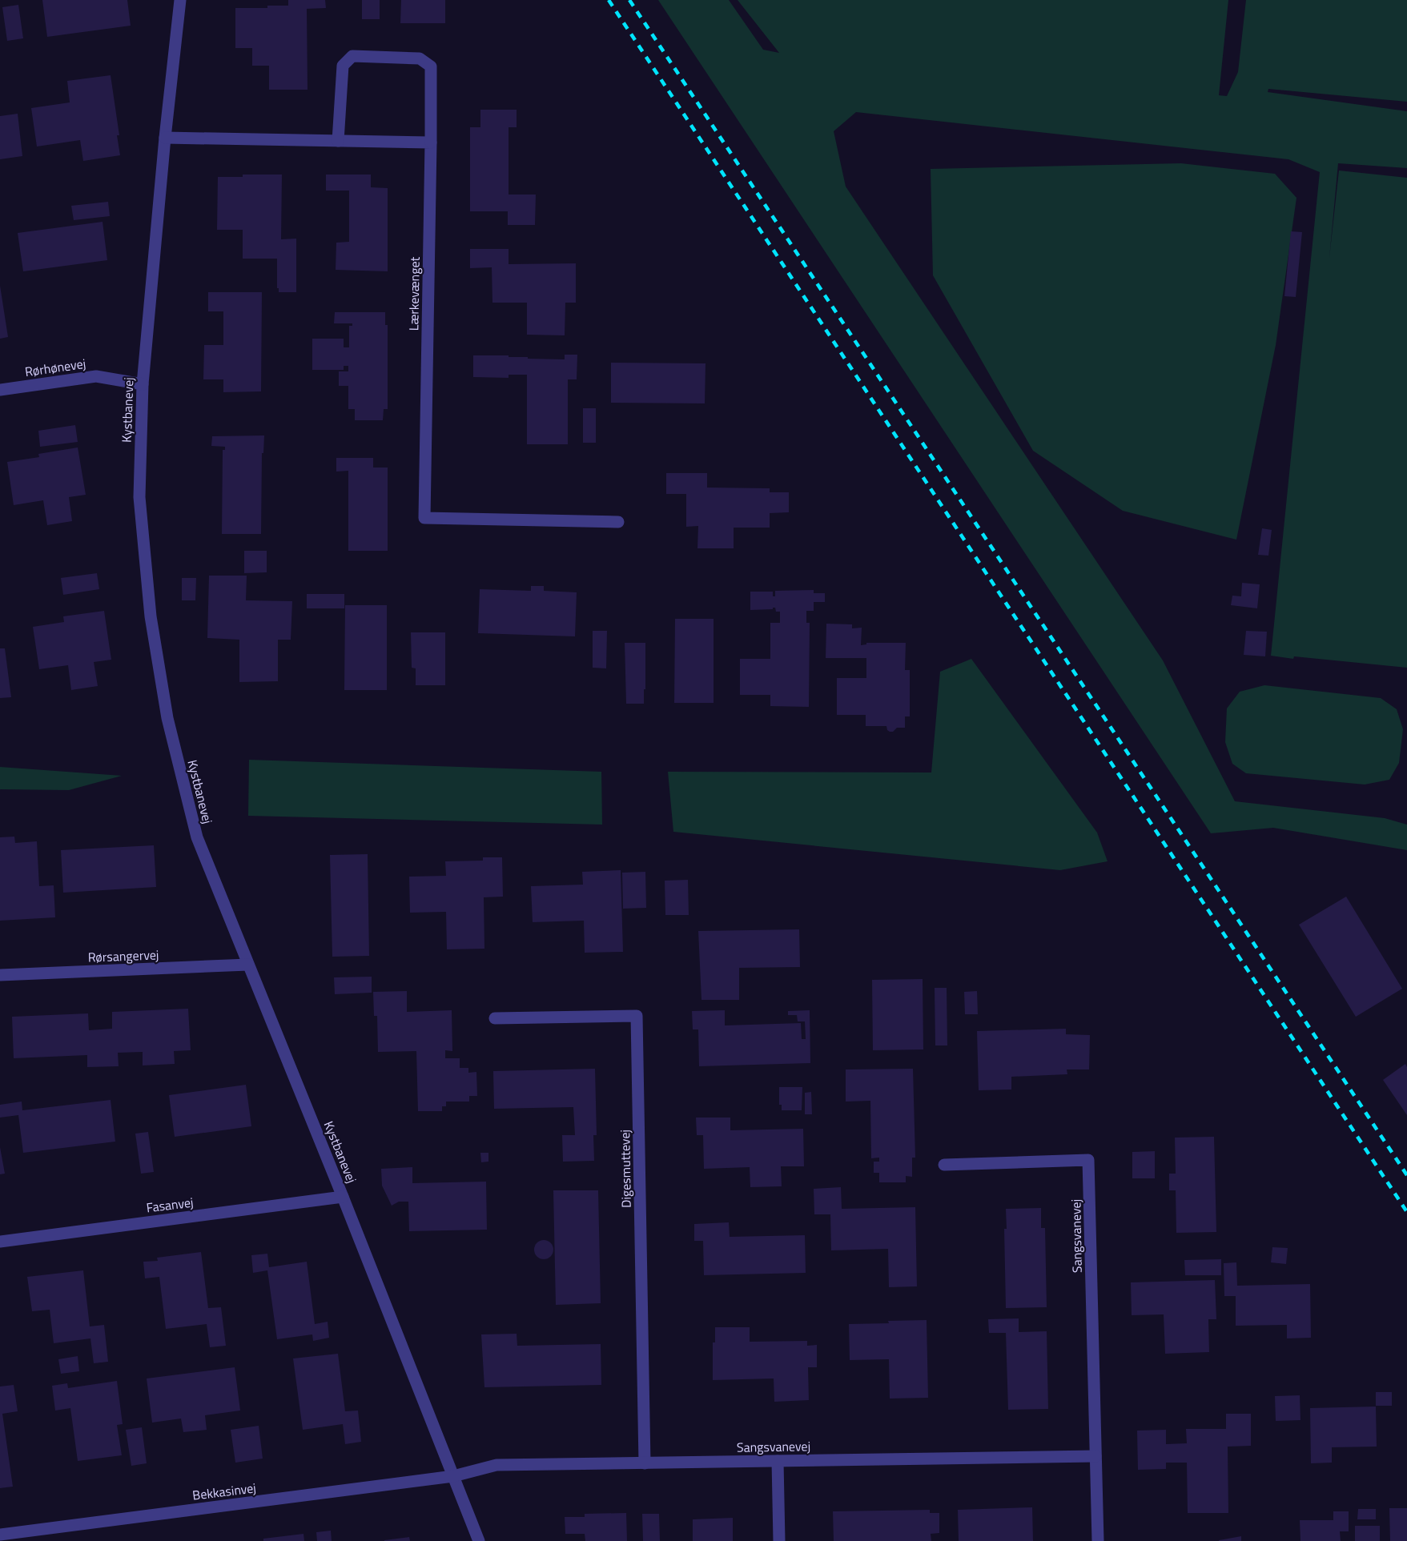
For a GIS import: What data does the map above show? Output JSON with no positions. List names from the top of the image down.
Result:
{
  "streets": {
    "street": [
      "Lærkevænget",
      "Rørhønevej",
      "Kystbanevej",
      "Rørsangervej",
      "Digesmuttevej",
      "Fasanvej",
      "Sangsvanevej",
      "Bekkasinvej"
    ]
  },
  "crossings": [
    ["Rørhønevej", "Kystbanevej"],
    ["Kystbanevej", "Rørsangervej"],
    ["Kystbanevej", "Fasanvej"],
    ["Kystbanevej", "Sangsvanevej"],
    ["Kystbanevej", "Bekkasinvej"],
    ["Digesmuttevej", "Sangsvanevej"],
    ["Sangsvanevej", "Bekkasinvej"]
  ]
}
